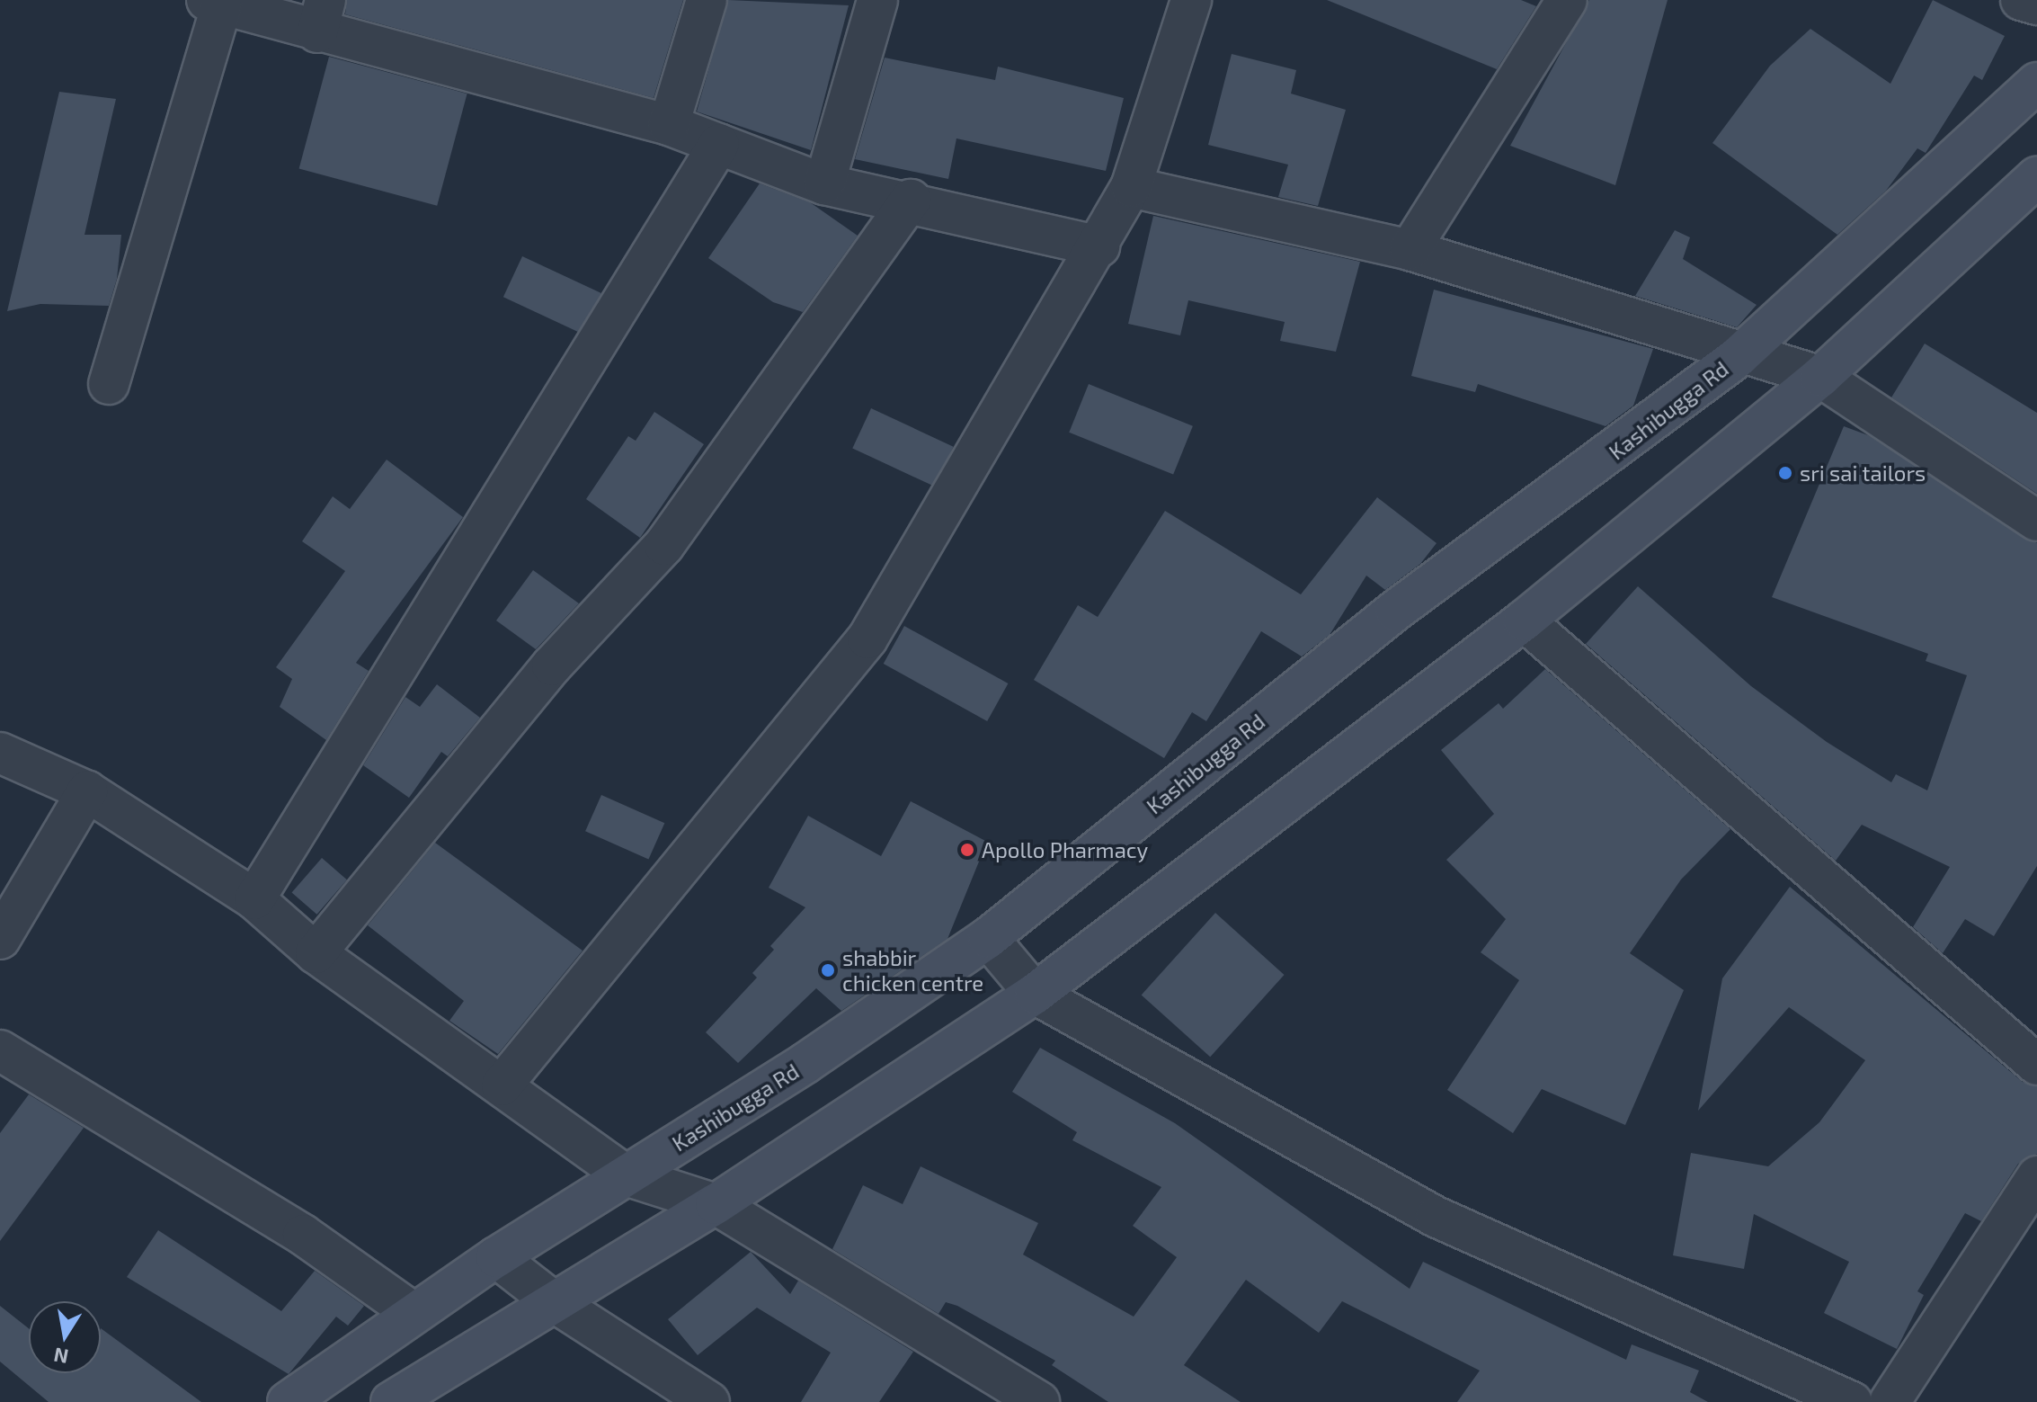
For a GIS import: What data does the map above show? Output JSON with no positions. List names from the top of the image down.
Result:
{
  "streets": {
    "main road": ["Kashibugga Rd"]
  },
  "places": ["sri sai tailors", "Apollo Pharmacy", "shabbir chicken centre"],
  "north": "bottom"
}
